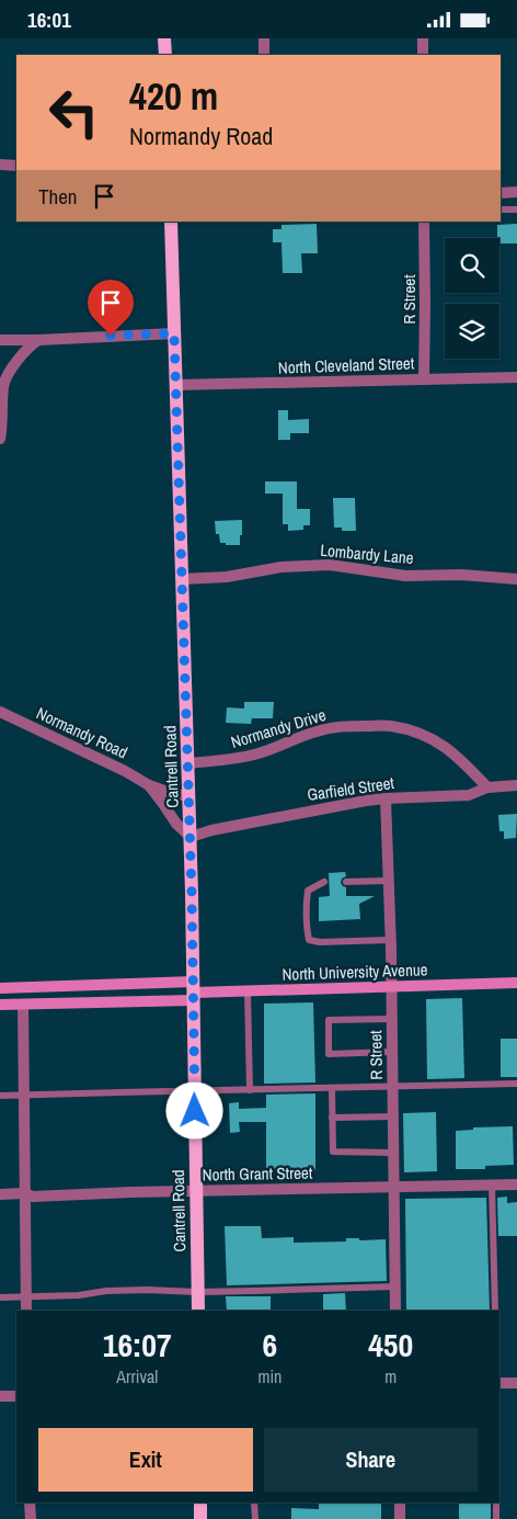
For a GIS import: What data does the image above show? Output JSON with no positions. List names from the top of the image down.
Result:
{
  "streets": {
    "main road": ["Cantrell Road", "North University Avenue"],
    "street": [
      "R Street",
      "North Cleveland Street",
      "Lombardy Lane",
      "Normandy Drive",
      "Normandy Road",
      "Garfield Street",
      "North Grant Street"
    ]
  },
  "crossings": [
    ["R Street", "North Cleveland Street"],
    ["R Street", "Garfield Street"],
    ["R Street", "North University Avenue"],
    ["R Street", "North Grant Street"],
    ["North Cleveland Street", "Cantrell Road"],
    ["Lombardy Lane", "Cantrell Road"],
    ["Normandy Drive", "Cantrell Road"],
    ["Normandy Drive", "Garfield Street"],
    ["Normandy Road", "Cantrell Road"],
    ["Normandy Road", "Garfield Street"],
    ["Cantrell Road", "Garfield Street"],
    ["Cantrell Road", "North University Avenue"],
    ["Cantrell Road", "North Grant Street"]
  ],
  "page": {
    "status": "16:01",
    "turn": ["420 m", "Normandy Road"],
    "then": "Then",
    "eta": [
      "16:07",
      "Arrival",
      "6",
      "min",
      "450",
      "m"
    ],
    "buttons": ["Exit", "Share"]
  }
}
